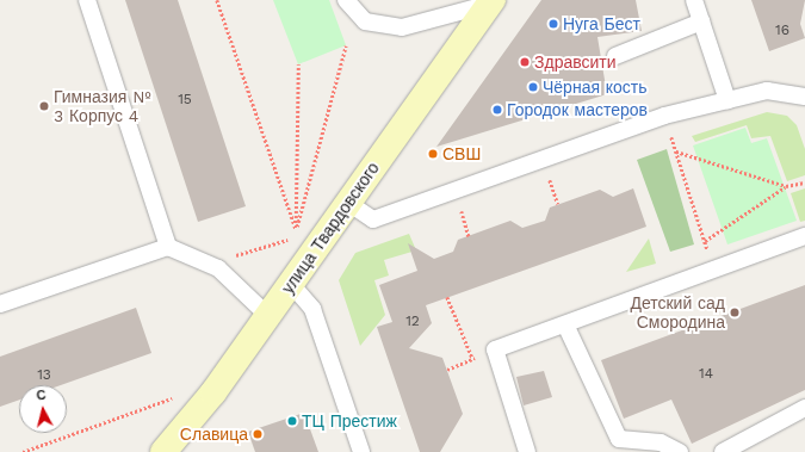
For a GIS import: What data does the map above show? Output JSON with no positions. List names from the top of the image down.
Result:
{
  "streets": {
    "street": ["улица Твардовского"]
  },
  "places": [
    "Нуга Бест",
    "Здравсити",
    "Чёрная кость",
    "Гимназия № 3 Корпус 4",
    "Городок мастеров",
    "СВШ",
    "Детский сад Смородина",
    "ТЦ Престиж",
    "Славица"
  ],
  "house_numbers": [
    "16",
    "15",
    "12",
    "14",
    "13"
  ],
  "north": "top"
}
